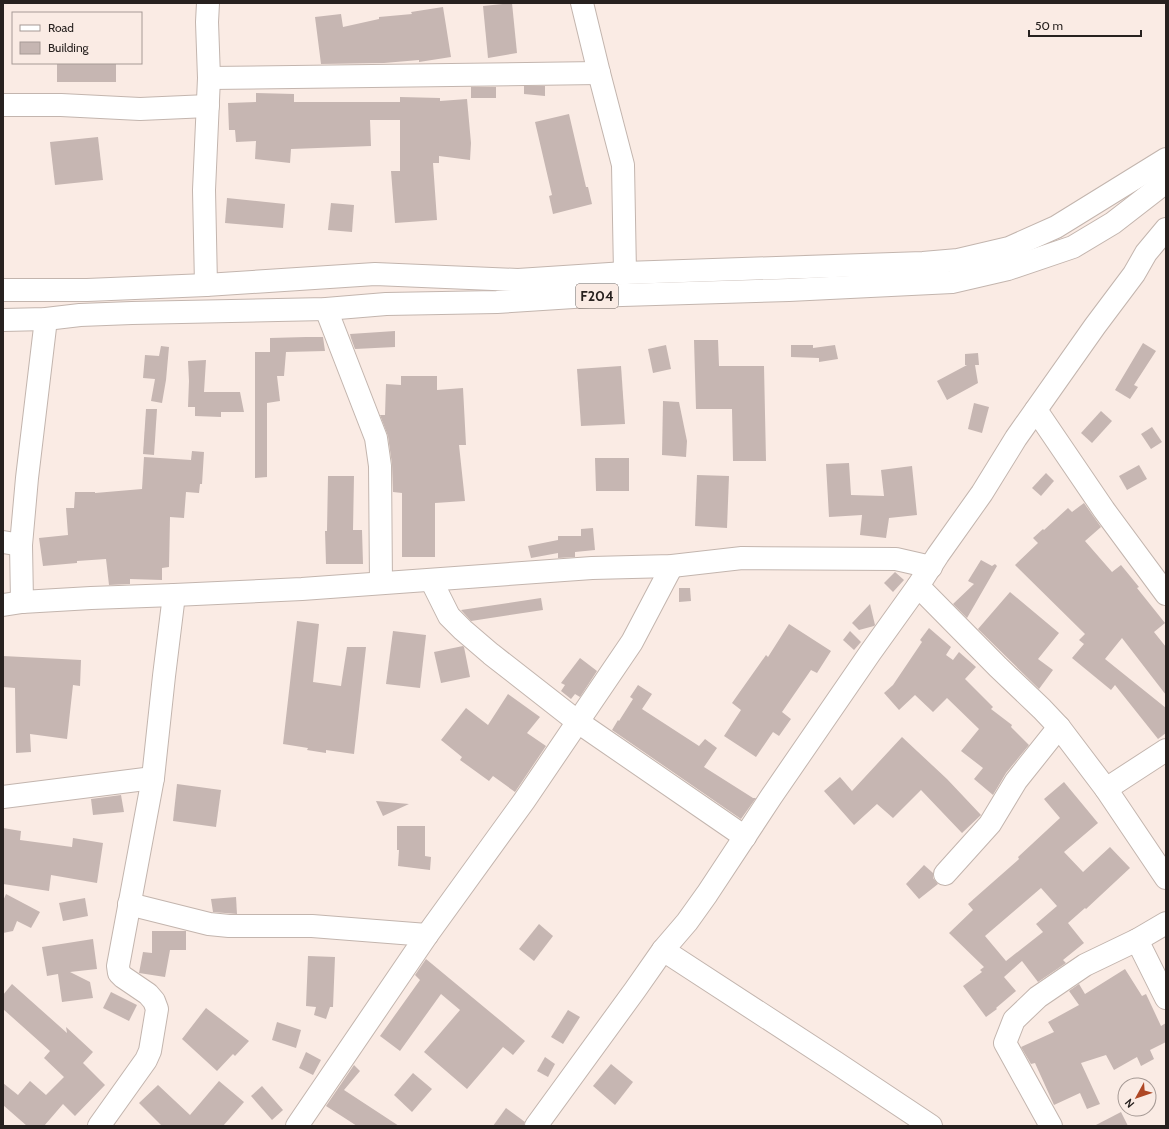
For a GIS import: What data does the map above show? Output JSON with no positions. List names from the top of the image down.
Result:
{
  "streets": {
    "street": ["F204"]
  },
  "legend": ["Road", "Building"],
  "scale_bar": "50 m",
  "north": "bottom left"
}
